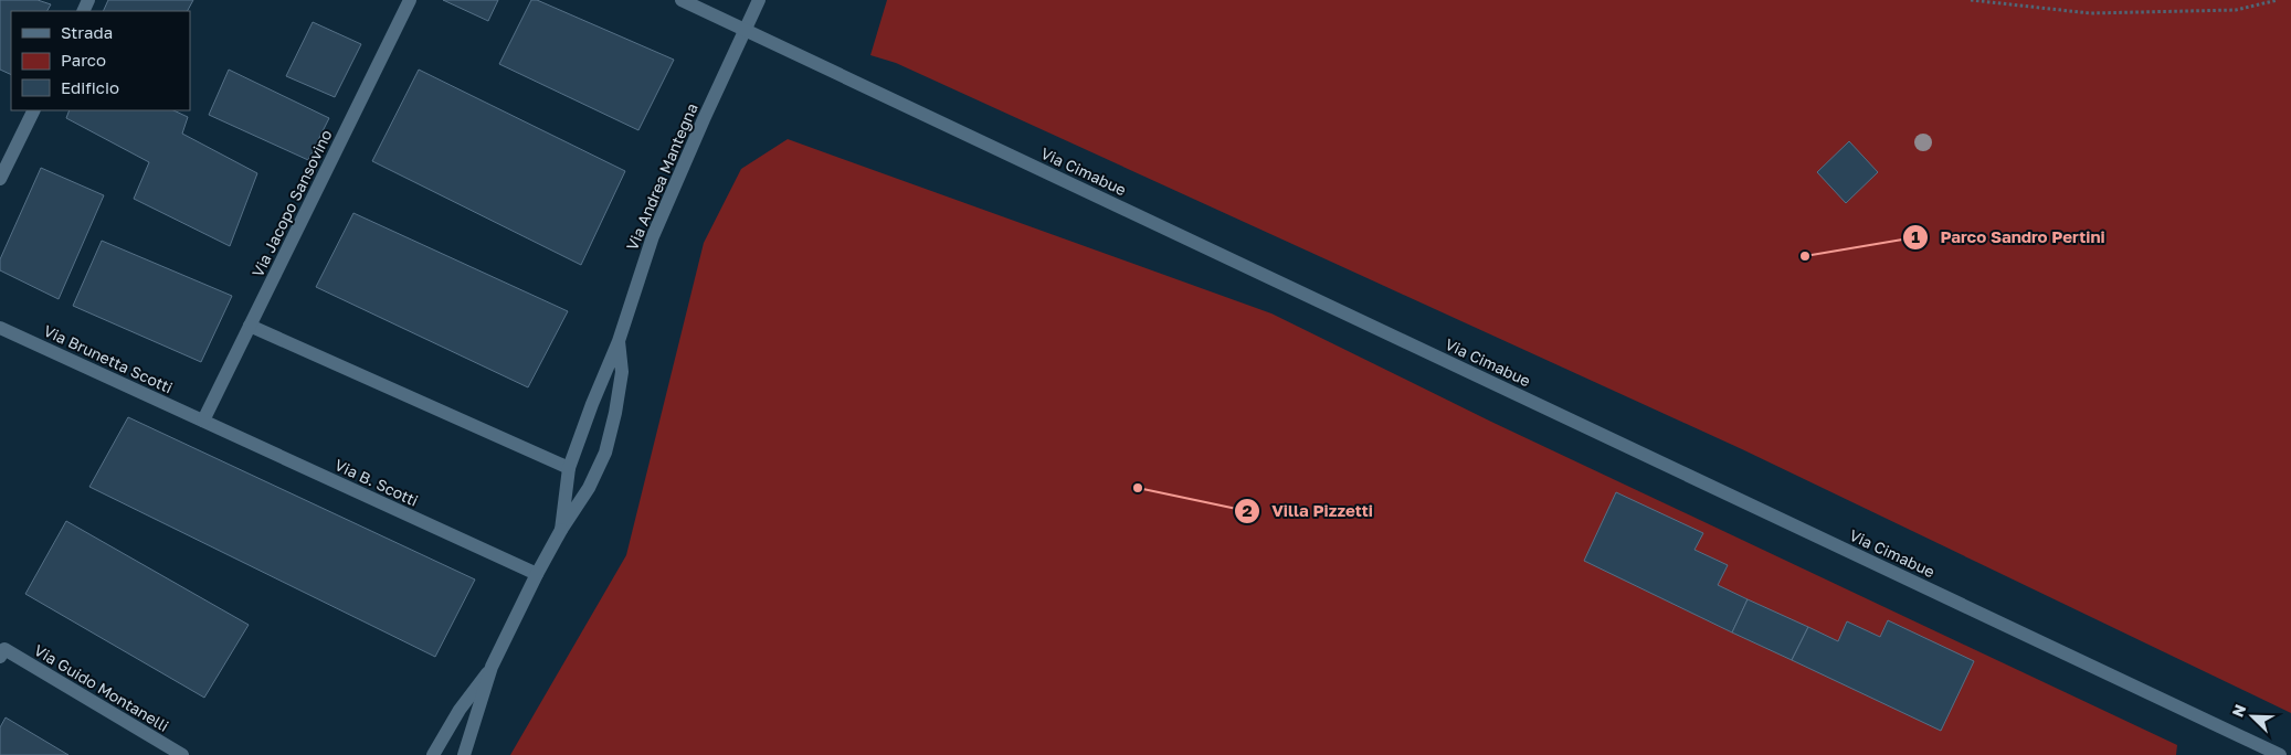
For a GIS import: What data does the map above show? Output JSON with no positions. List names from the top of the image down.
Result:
{
  "streets": {
    "street": [
      "Via Cimabue",
      "Via Andrea Mantegna",
      "Via Jacopo Sansovino",
      "Via Brunetta Scotti",
      "Via B. Scotti",
      "Via Guido Montanelli"
    ]
  },
  "crossings": [
    ["Via Cimabue", "Via Andrea Mantegna"],
    ["Via Andrea Mantegna", "Via B. Scotti"],
    ["Via Jacopo Sansovino", "Via Brunetta Scotti"],
    ["Via Jacopo Sansovino", "Via B. Scotti"],
    ["Via Brunetta Scotti", "Via B. Scotti"]
  ],
  "places": ["Parco Sandro Pertini", "Villa Pizzetti"],
  "legend": ["Strada", "Parco", "Edificio"],
  "north": "top left"
}
